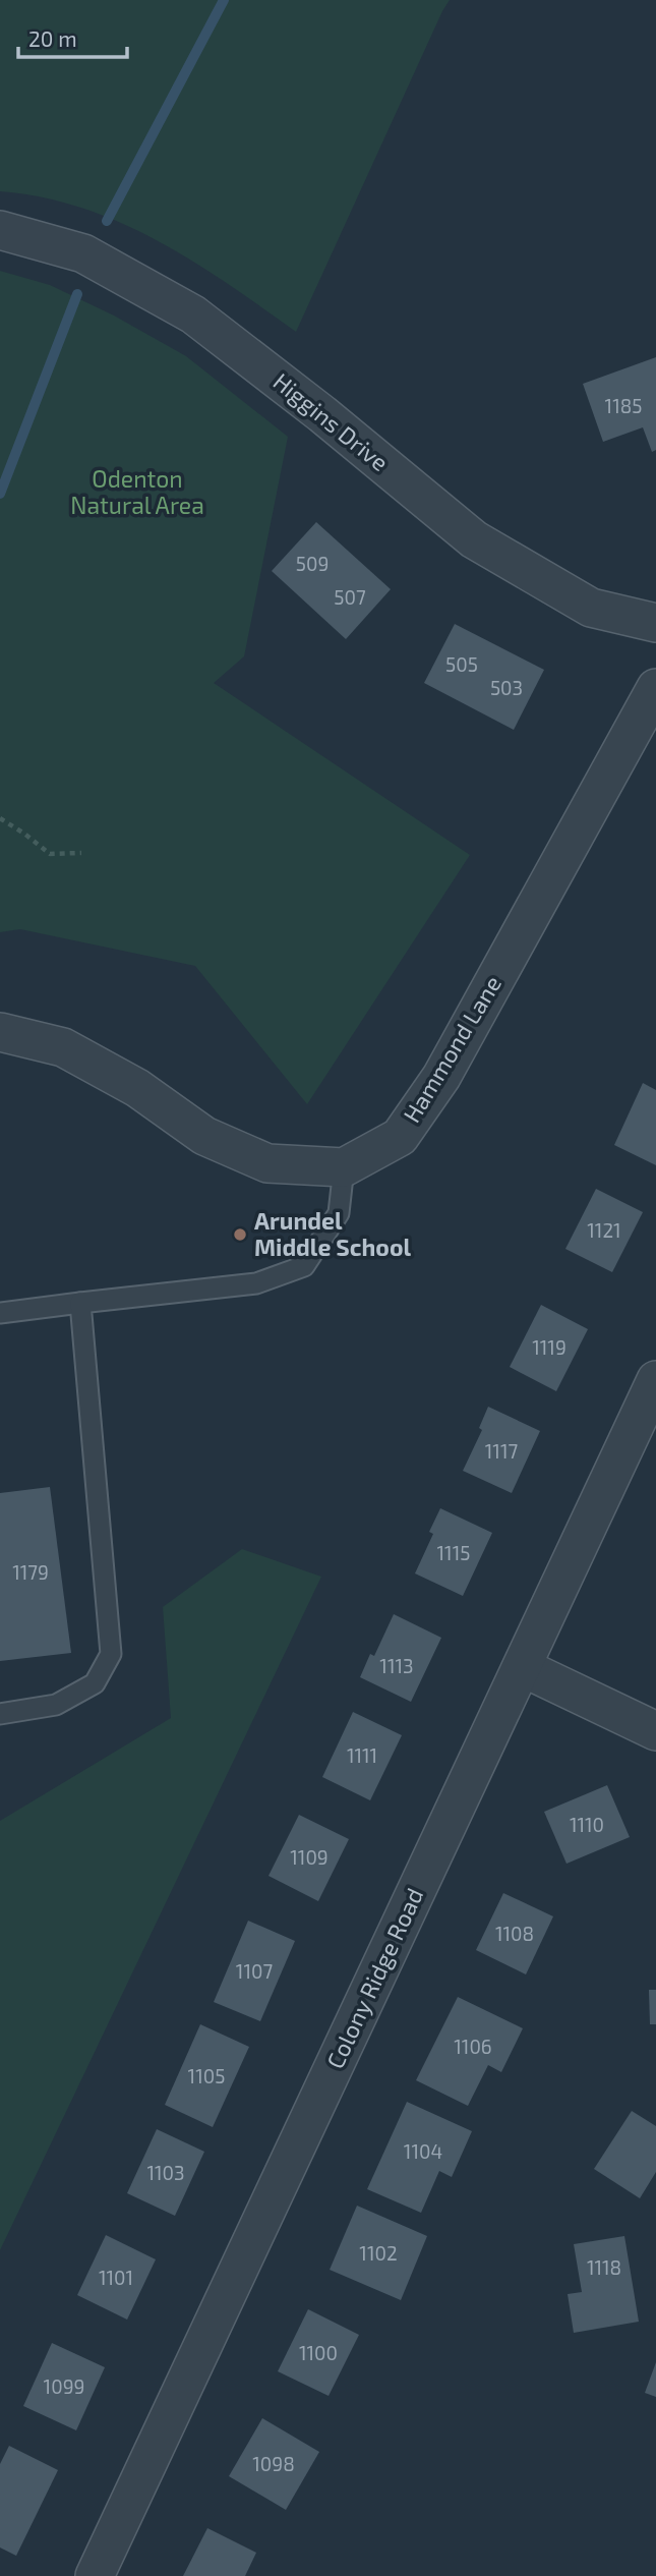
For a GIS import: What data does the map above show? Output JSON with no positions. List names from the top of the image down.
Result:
{
  "streets": {
    "street": ["Higgins Drive", "Hammond Lane", "Colony Ridge Road"]
  },
  "parks": ["Odenton Natural Area"],
  "places": ["Arundel Middle School"],
  "house_numbers": [
    "1185",
    "509",
    "507",
    "505",
    "503",
    "1121",
    "1119",
    "1117",
    "1115",
    "1179",
    "1113",
    "1111",
    "1110",
    "1109",
    "1108",
    "1107",
    "1106",
    "1105",
    "1104",
    "1103",
    "1102",
    "1118",
    "1101",
    "1100",
    "1099",
    "1098"
  ],
  "scale_bar": "20 m"
}
